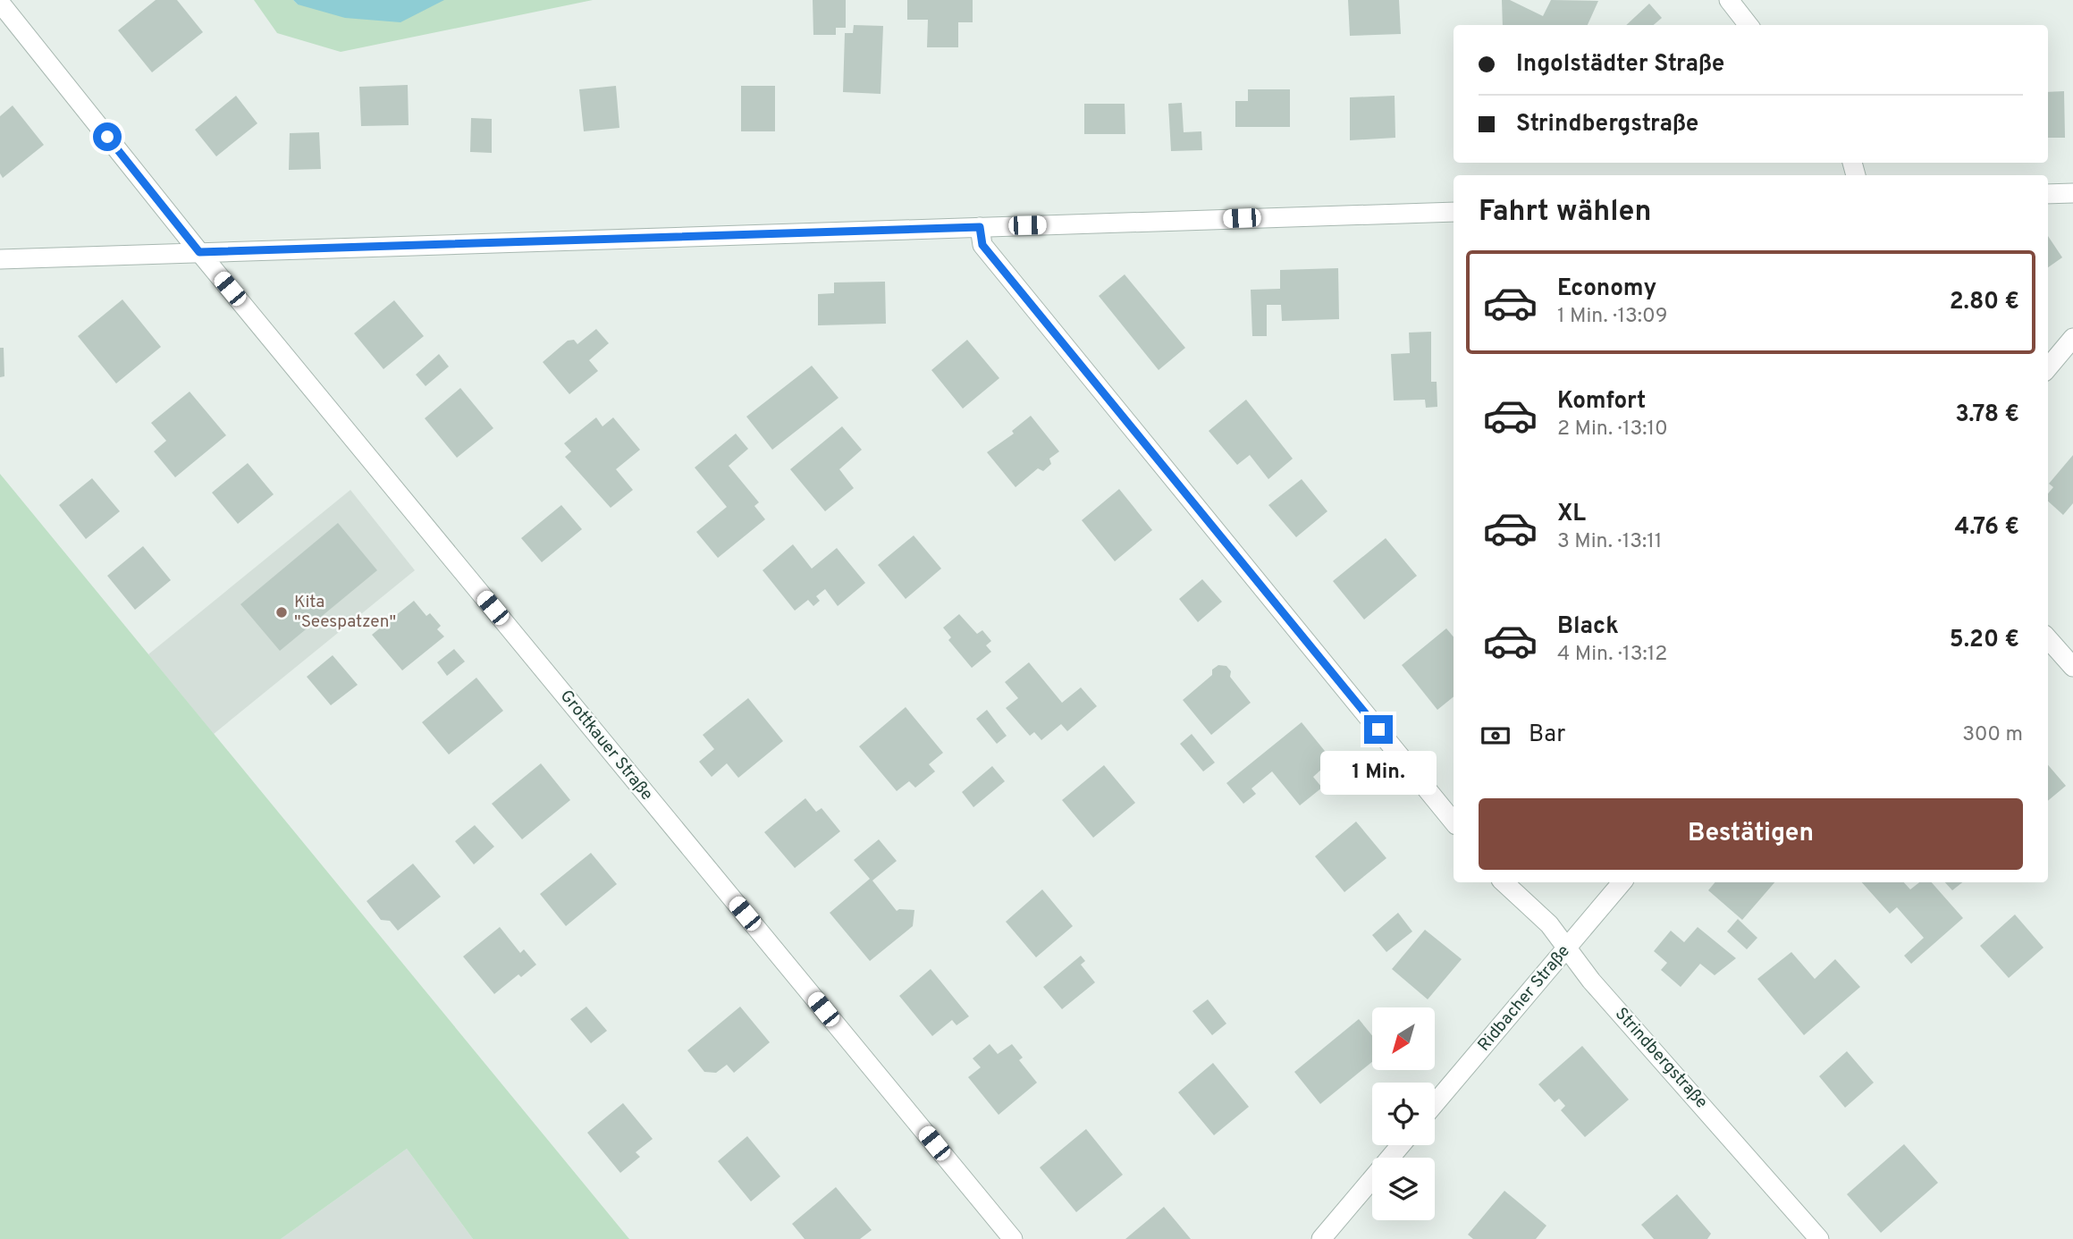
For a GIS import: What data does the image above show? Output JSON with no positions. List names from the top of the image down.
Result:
{
  "streets": {
    "street": ["Grottkauer Straße", "Ridbacher Straße", "Strindbergstraße"]
  },
  "crossings": [
    ["Ridbacher Straße", "Strindbergstraße"]
  ],
  "places": ["Kita \"Seespatzen\""],
  "north": "bottom left",
  "page": {
    "banner": ["Ingolstädter Straße", "Strindbergstraße"],
    "heading": "Fahrt wählen",
    "list": [
      {
        "name": "Economy",
        "note": "1 Min. · 13:09",
        "value": "2.80 €"
      },
      {
        "name": "Komfort",
        "note": "2 Min. · 13:10",
        "value": "3.78 €"
      },
      {
        "name": "XL",
        "note": "3 Min. · 13:11",
        "value": "4.76 €"
      },
      {
        "name": "Black",
        "note": "4 Min. · 13:12",
        "value": "5.20 €"
      }
    ],
    "pay": ["Bar", "300 m"],
    "bubble": "1 Min.",
    "buttons": "Bestätigen"
  }
}
